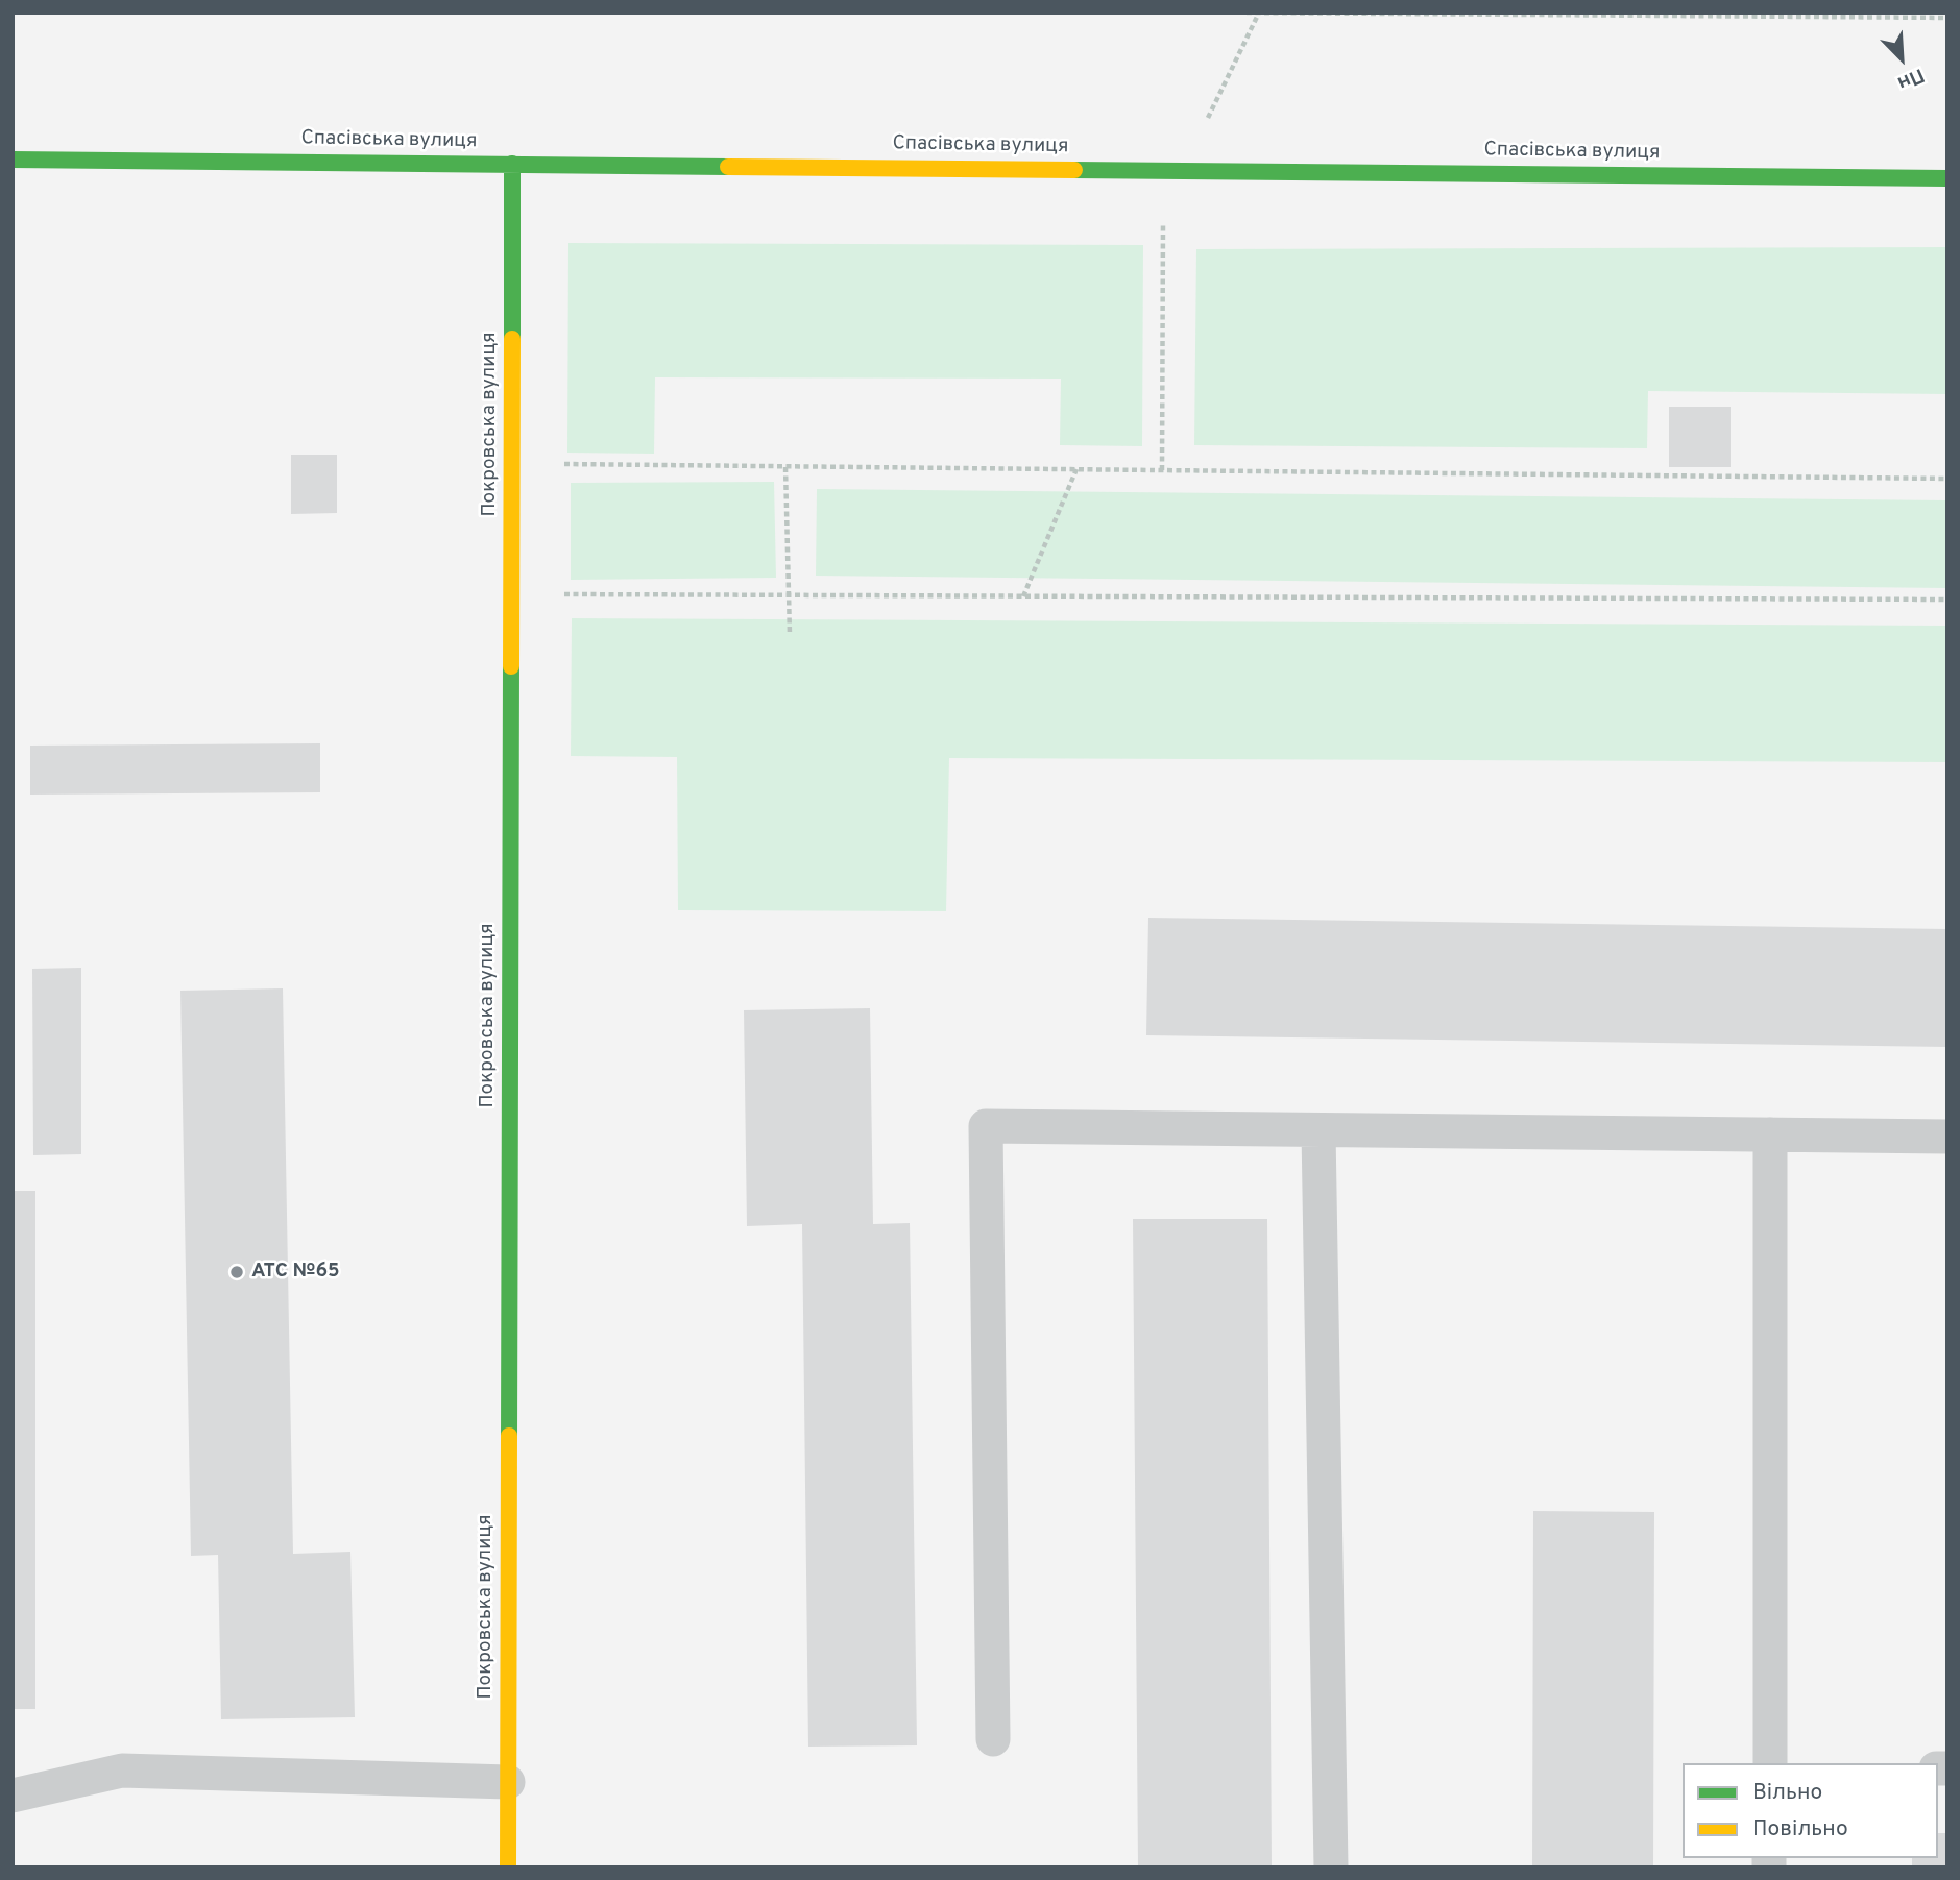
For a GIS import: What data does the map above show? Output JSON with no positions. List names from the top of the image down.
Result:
{
  "streets": {
    "street": ["Спасівська вулиця", "Покровська вулиця"]
  },
  "crossings": [
    ["Спасівська вулиця", "Покровська вулиця"]
  ],
  "places": ["АТС №65"],
  "legend": ["Вільно", "Повільно"],
  "north": "bottom right"
}
